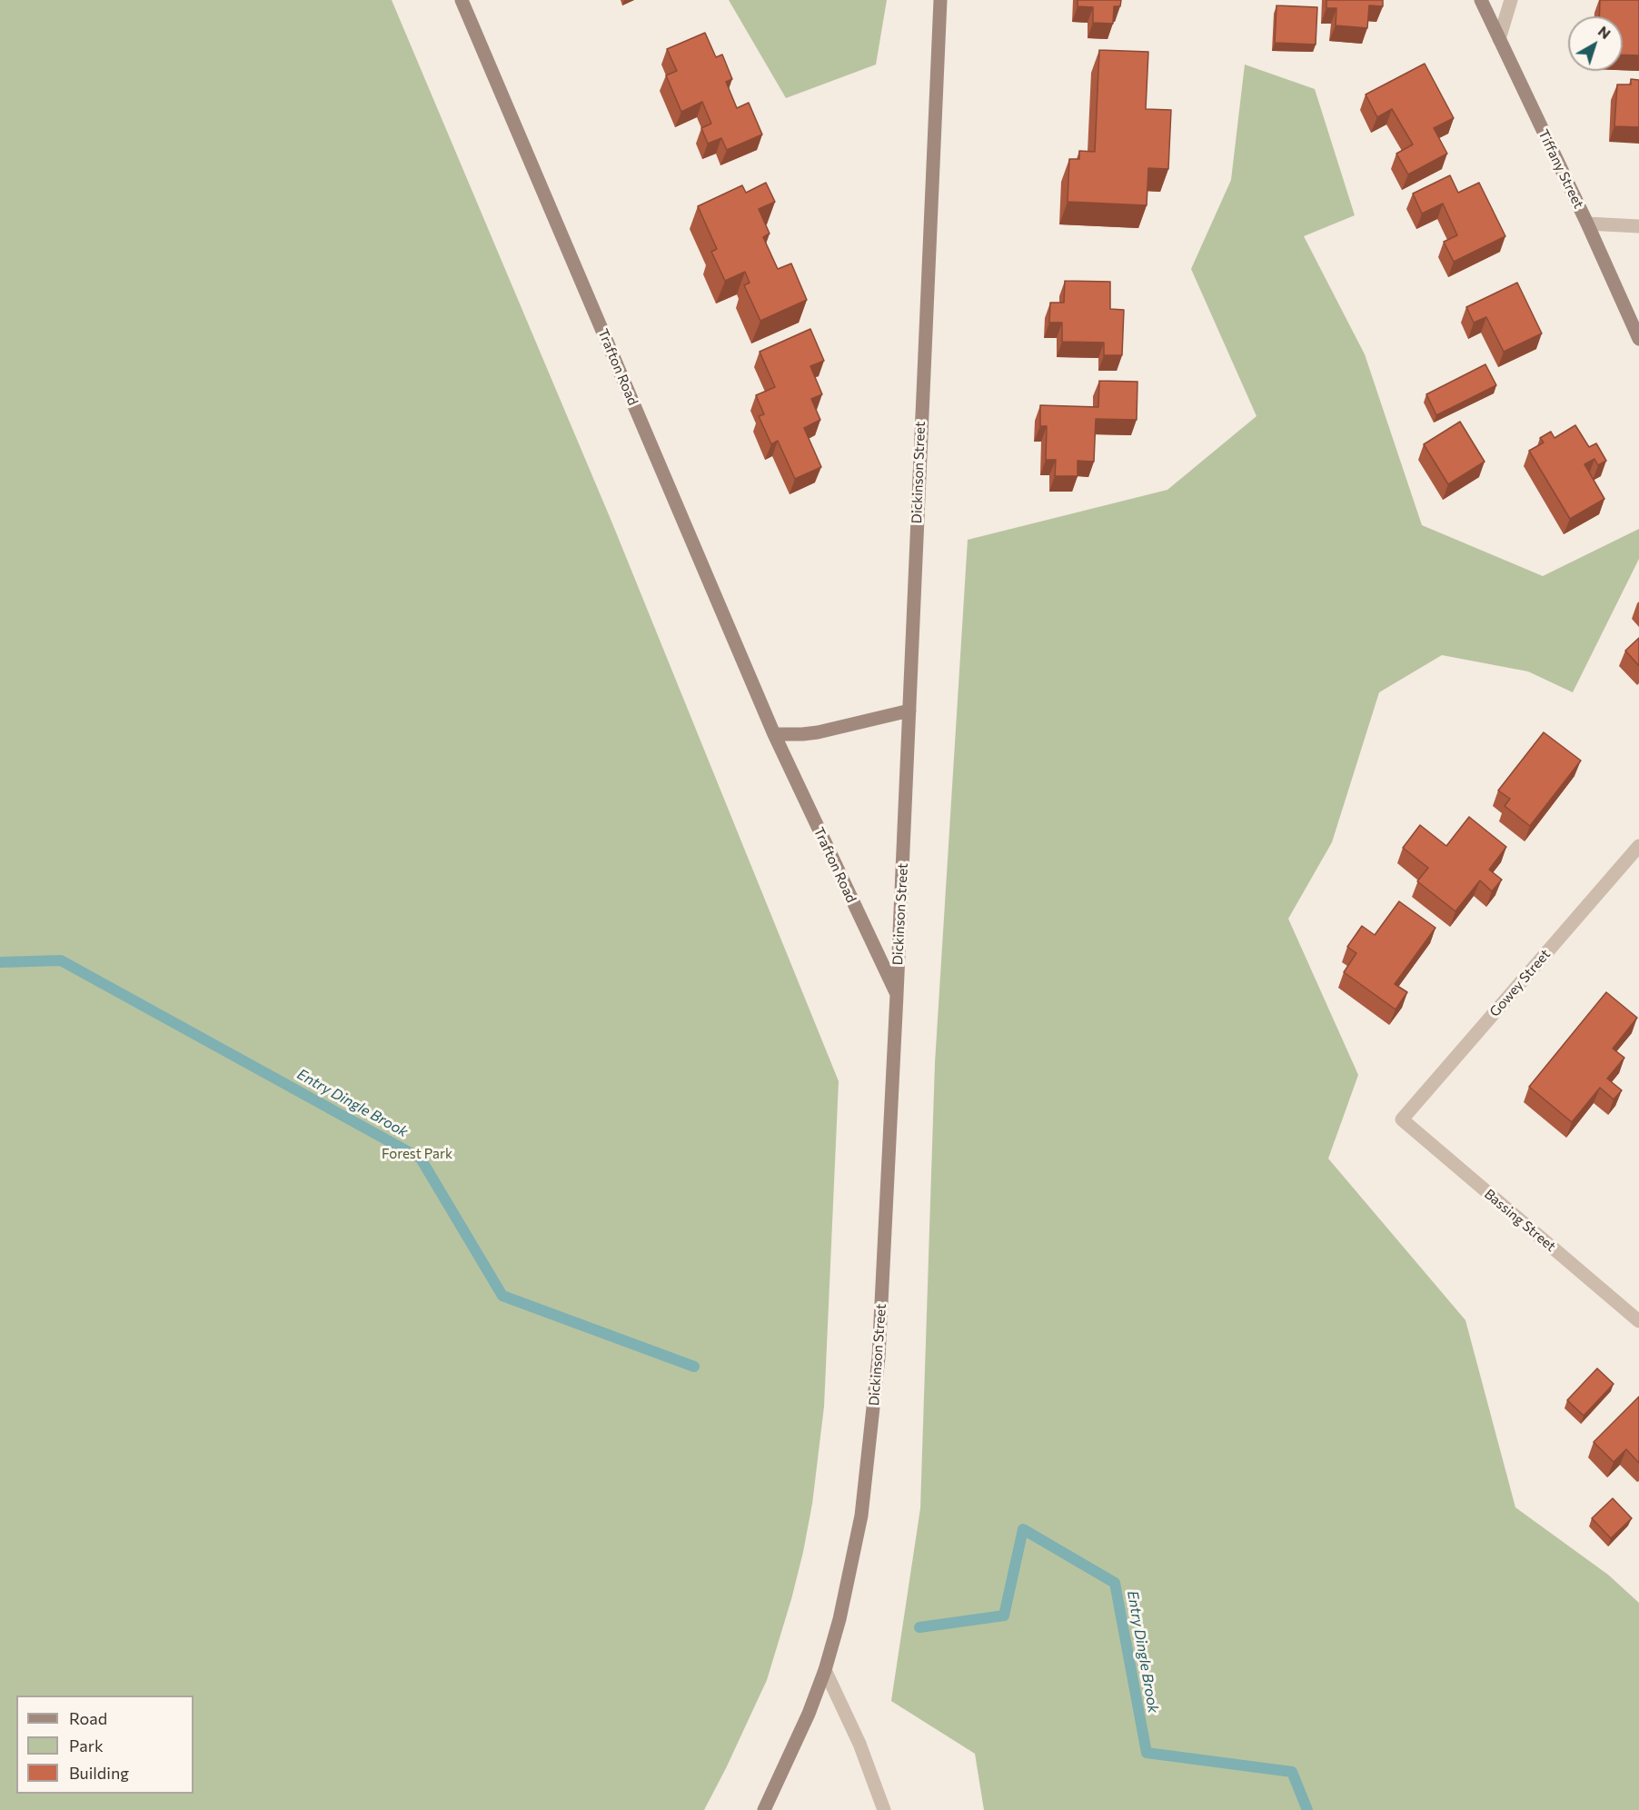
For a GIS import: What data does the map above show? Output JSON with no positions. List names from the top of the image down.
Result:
{
  "streets": {
    "main road": ["Tiffany Street", "Trafton Road", "Dickinson Street"],
    "street": ["Gowey Street", "Bassing Street"]
  },
  "crossings": [
    ["Trafton Road", "Dickinson Street"],
    ["Gowey Street", "Bassing Street"]
  ],
  "water": ["Entry Dingle Brook"],
  "parks": ["Forest Park"],
  "legend": ["Road", "Park", "Building"],
  "north": "top right"
}
